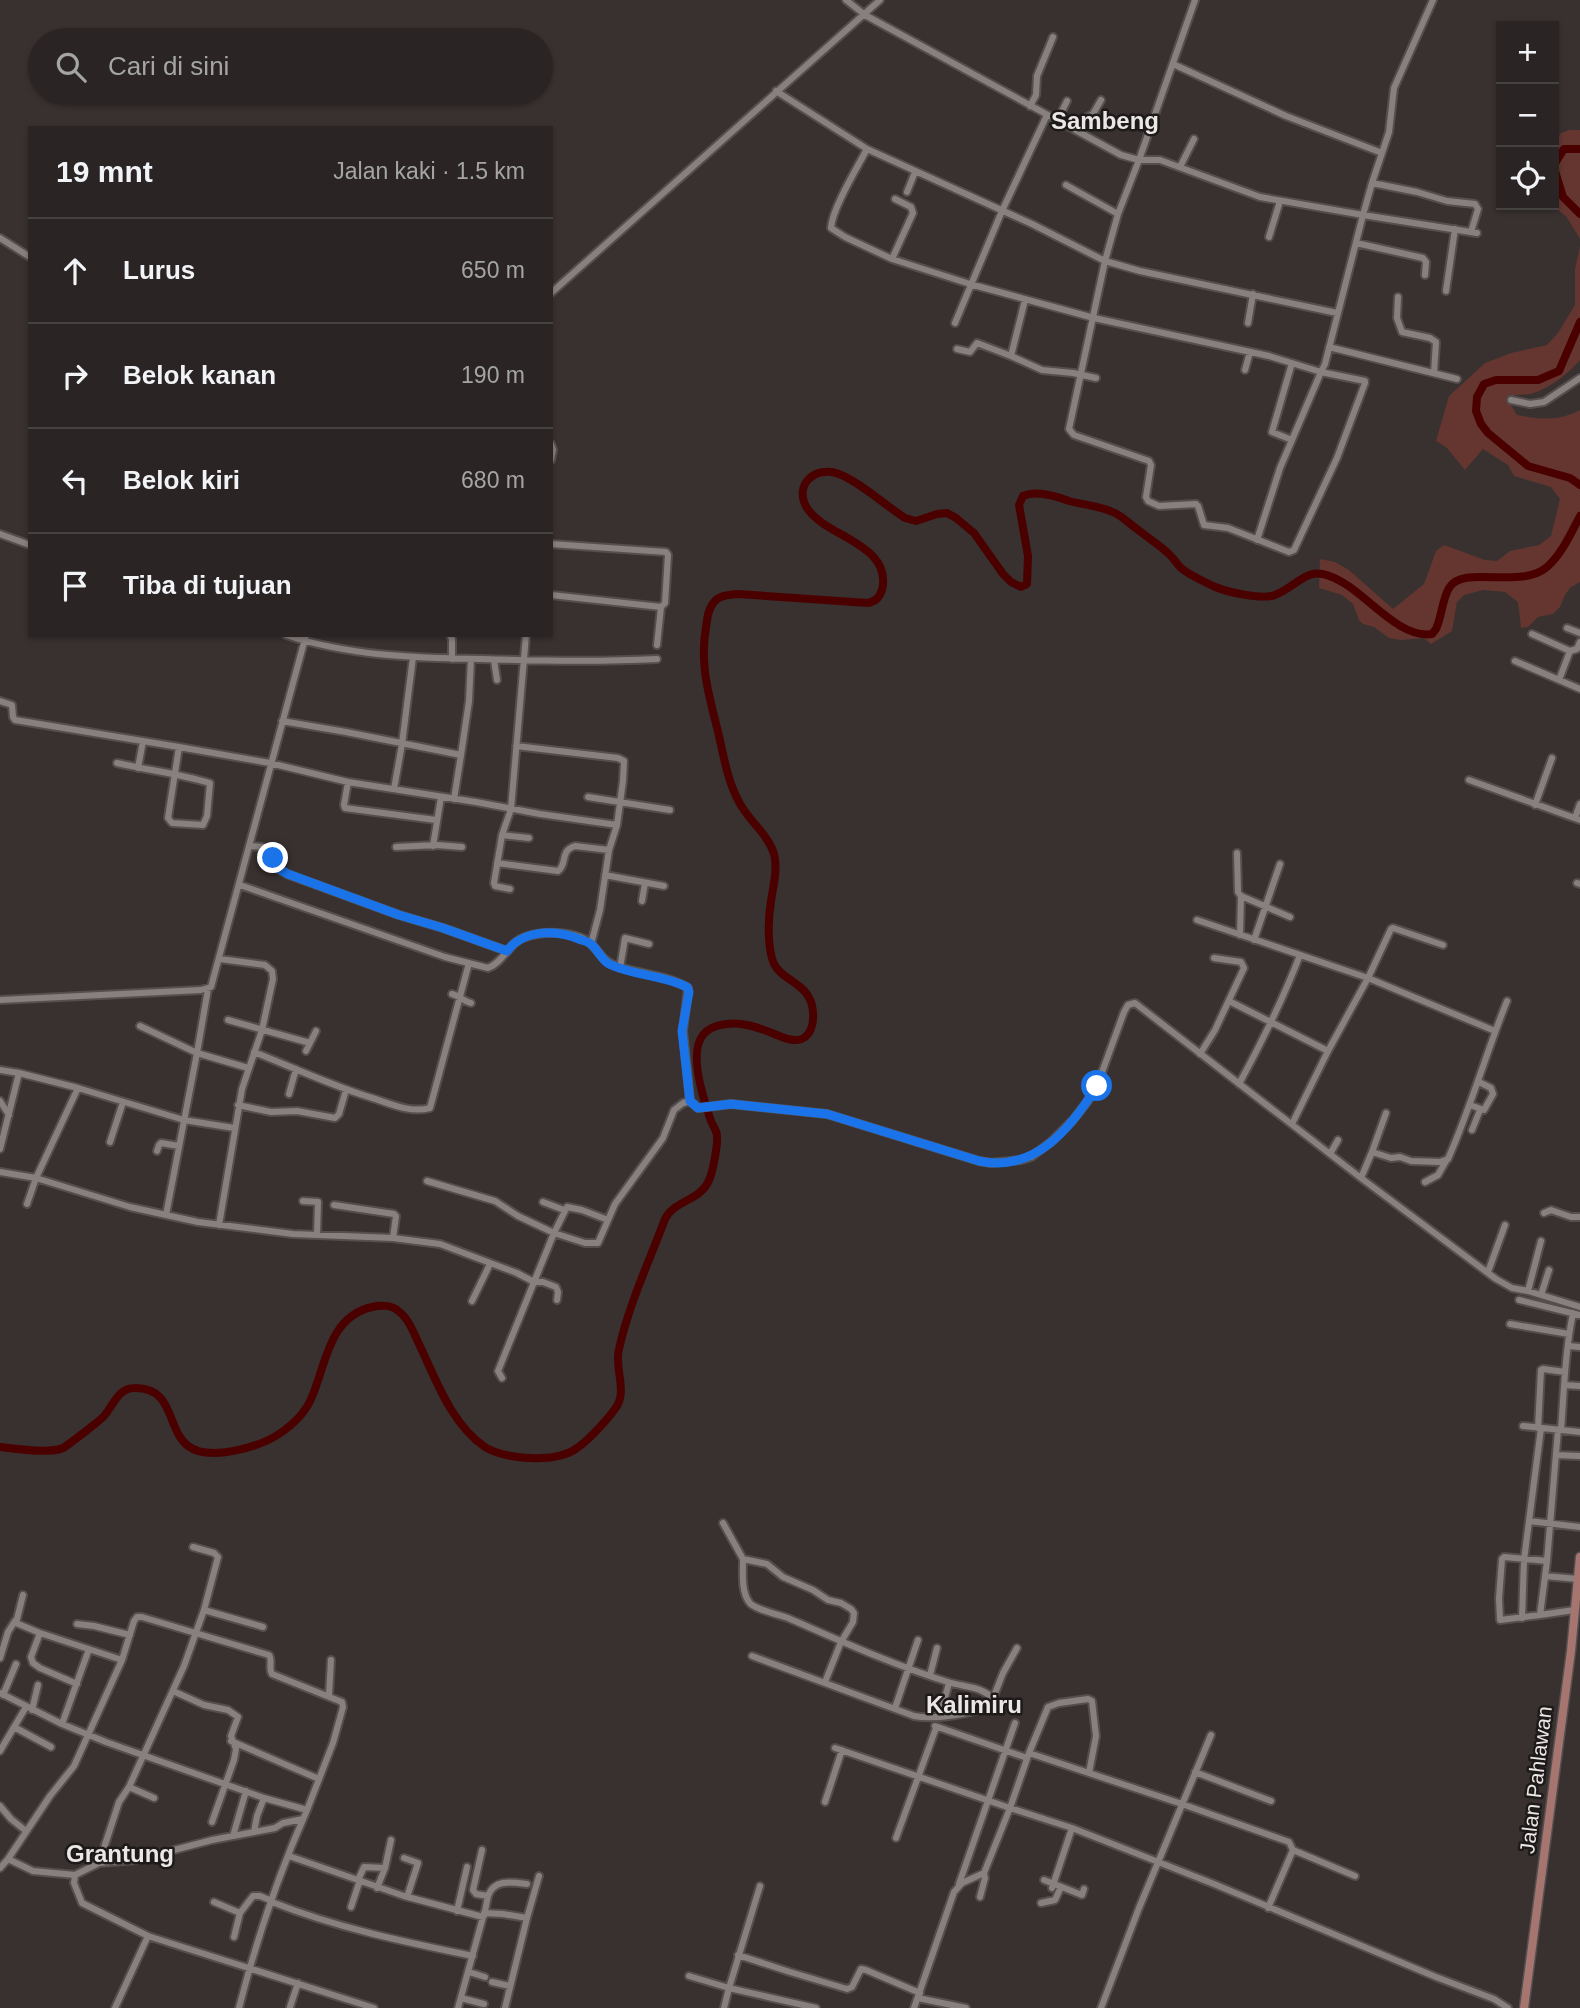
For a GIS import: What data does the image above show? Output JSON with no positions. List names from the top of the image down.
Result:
{
  "streets": {
    "main road": ["Jalan Pahlawan"]
  },
  "districts": ["Sambeng", "Kalimiru", "Grantung"],
  "page": {
    "map_buttons": ["+", "−"],
    "search": "Cari di sini",
    "heading": ["19 mnt", "Jalan kaki · 1.5 km"],
    "list": [
      ["Lurus", "650 m"],
      ["Belok kanan", "190 m"],
      ["Belok kiri", "680 m"],
      "Tiba di tujuan"
    ]
  }
}
